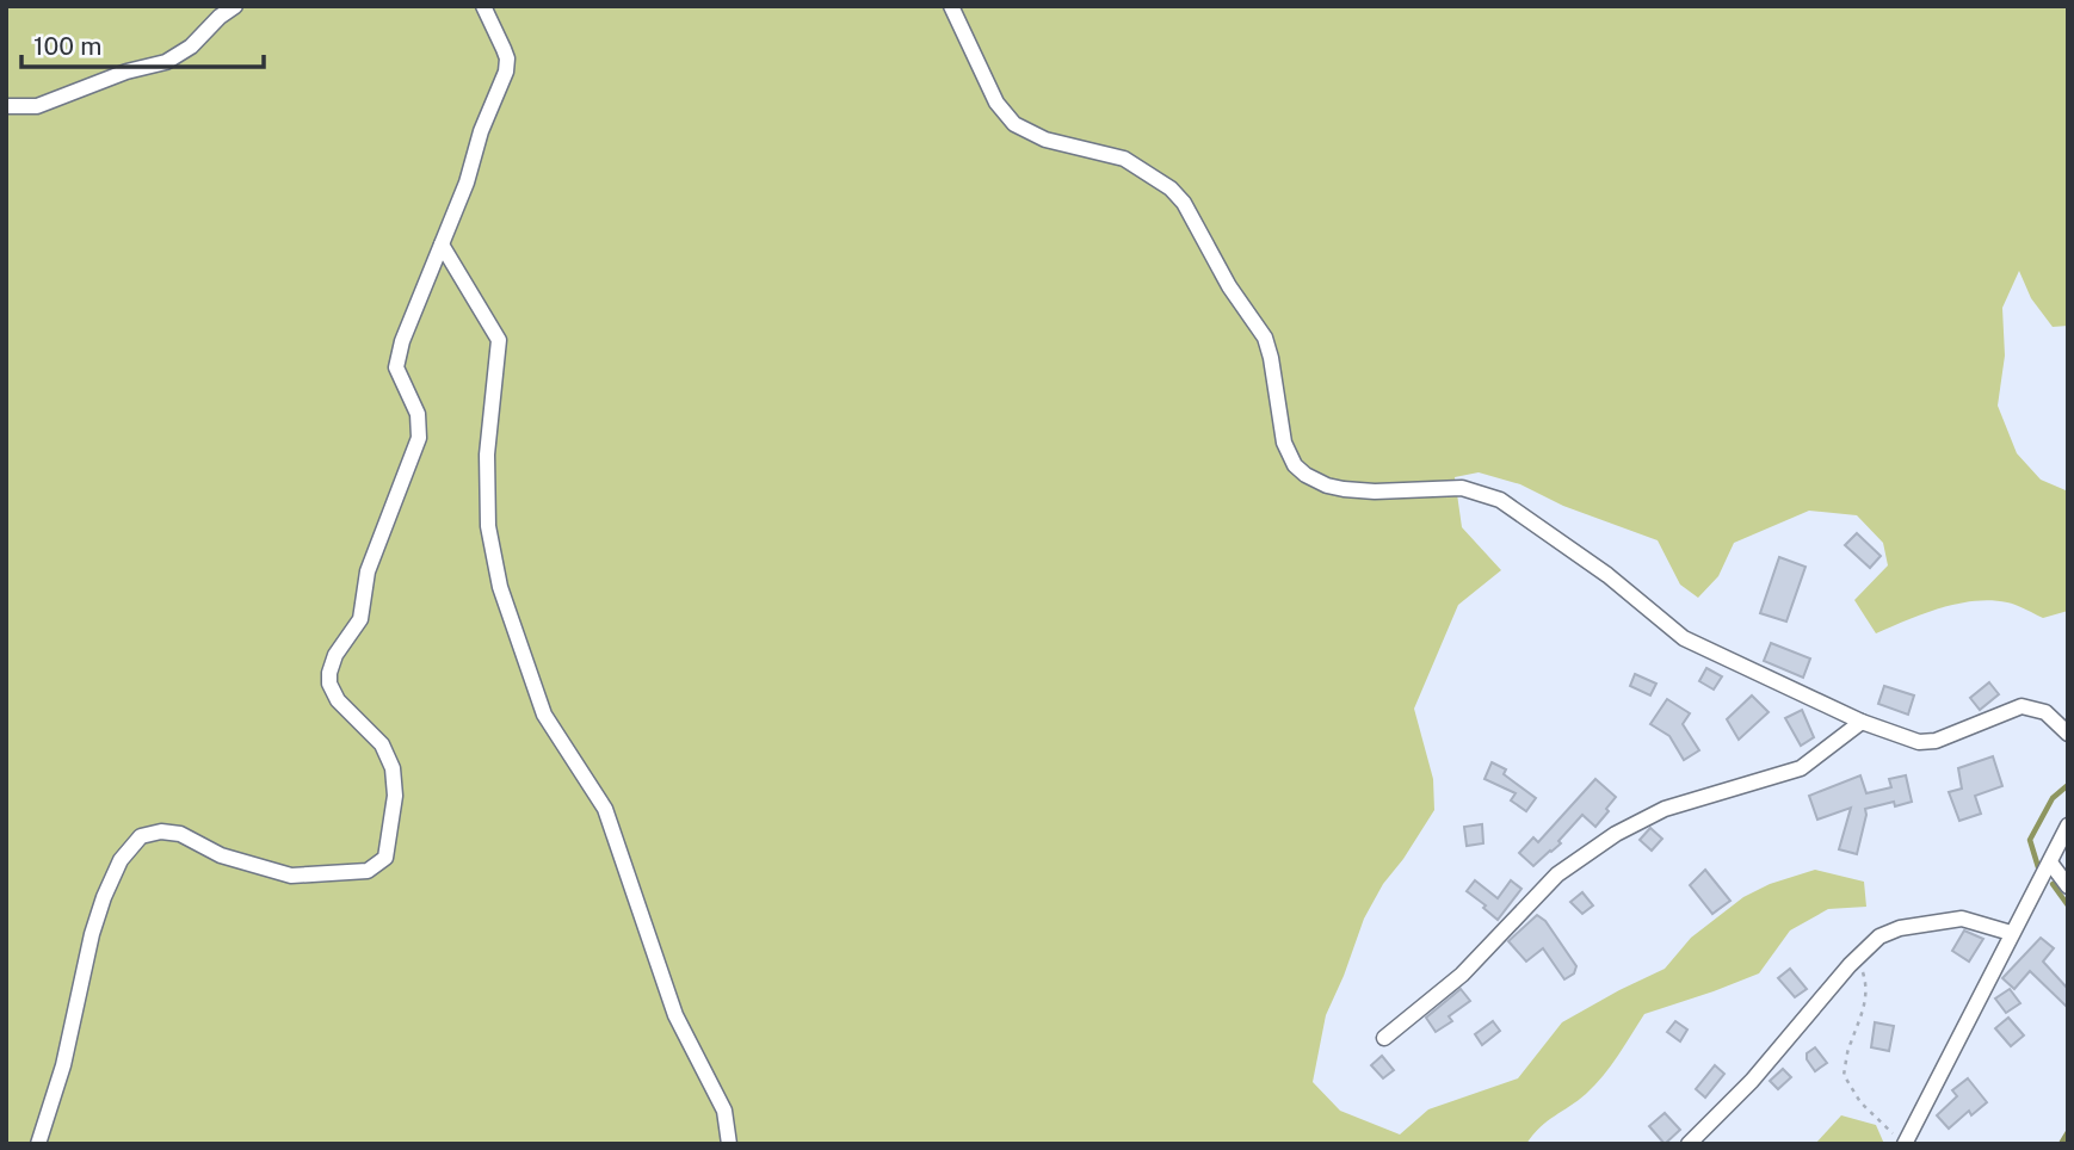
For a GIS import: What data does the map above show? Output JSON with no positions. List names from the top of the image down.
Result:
{
  "scale_bar": "100 m"
}
